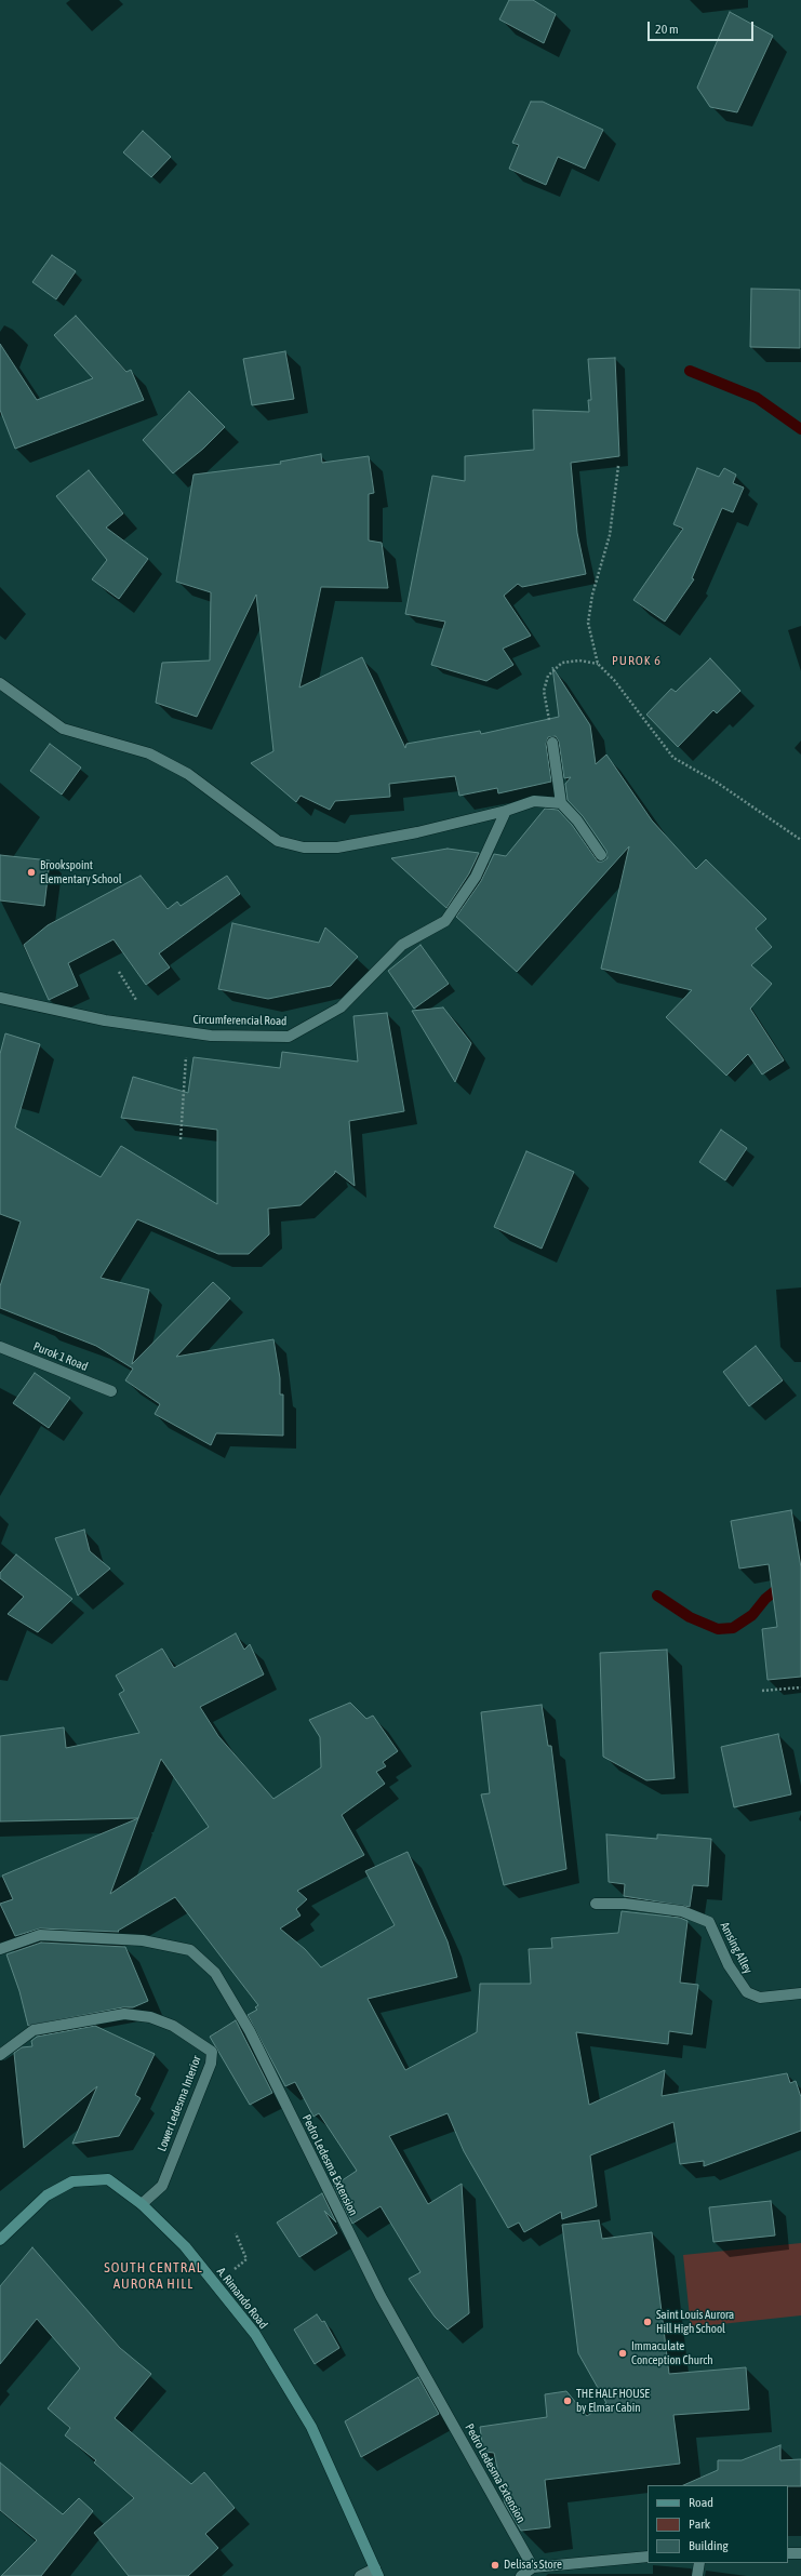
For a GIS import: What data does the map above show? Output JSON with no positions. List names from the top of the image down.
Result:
{
  "streets": {
    "main road": ["A. Rimando Road"],
    "street": [
      "Circumferencial Road",
      "Purok 1 Road",
      "Amsing Alley",
      "Lower Ledesma Interior",
      "Pedro Ledesma Extension"
    ]
  },
  "crossings": [
    ["Lower Ledesma Interior", "A. Rimando Road"]
  ],
  "districts": ["PUROK 6", "SOUTH CENTRAL AURORA HILL"],
  "places": [
    "Brookspoint Elementary School",
    "Saint Louis Aurora Hill High School",
    "Immaculate Conception Church",
    "THE HALF HOUSE by Elmar Cabin",
    "Delisa's Store"
  ],
  "legend": ["Road", "Park", "Building"],
  "scale_bar": "20 m"
}
